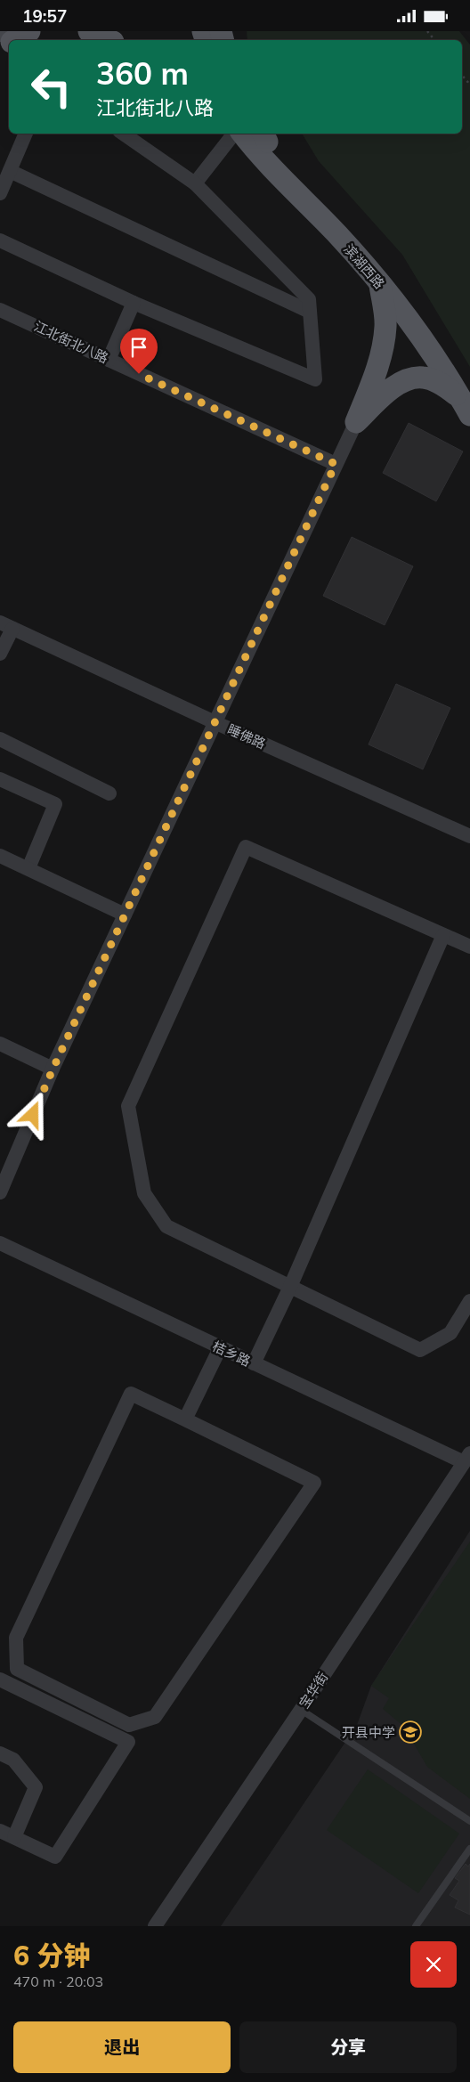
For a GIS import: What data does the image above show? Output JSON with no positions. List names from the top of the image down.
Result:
{
  "streets": {
    "main road": ["滨湖西路"],
    "street": [
      "江北街北八路",
      "睡佛路",
      "桔乡路",
      "宝华街"
    ]
  },
  "crossings": [
    ["桔乡路", "宝华街"]
  ],
  "places": {
    "school or university": ["开县中学"]
  },
  "page": {
    "status": "19:57",
    "turn": ["360 m", "江北街北八路"],
    "heading": ["6 分钟", "470 m · 20:03"],
    "buttons": ["退出", "分享"]
  }
}
